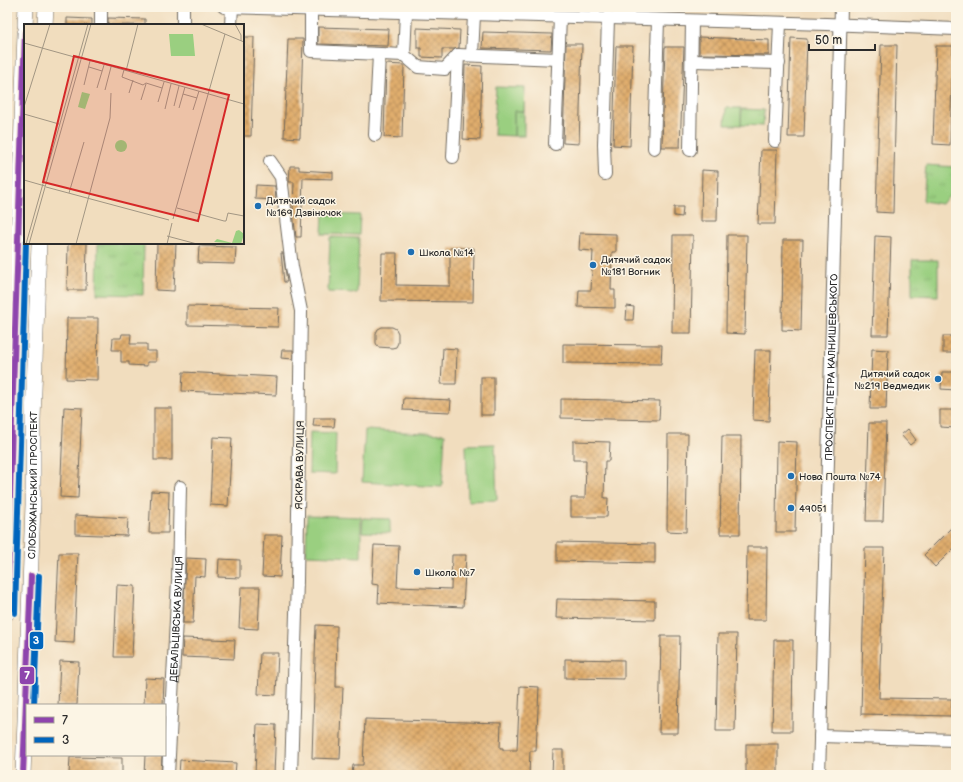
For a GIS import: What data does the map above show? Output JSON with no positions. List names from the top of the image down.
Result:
{
  "streets": {
    "main road": ["СЛОБОЖАНСЬКИЙ ПРОСПЕКТ"],
    "street": ["ПРОСПЕКТ ПЕТРА КАЛНИШЕВСЬКОГО", "ЯСКРАВА ВУЛИЦЯ", "ДЕБАЛЬЦІВСЬКА ВУЛИЦЯ"]
  },
  "places": [
    "Дитячий садок №169 Дзвіночок",
    "Школа №14",
    "Дитячий садок №181 Вогник",
    "Дитячий садок №219 Ведмедик",
    "Нова Пошта №74",
    "49051",
    "Школа №7"
  ],
  "lines": ["transit line 7", "transit line 3"],
  "legend": ["7", "3"],
  "scale_bar": "50 m"
}
